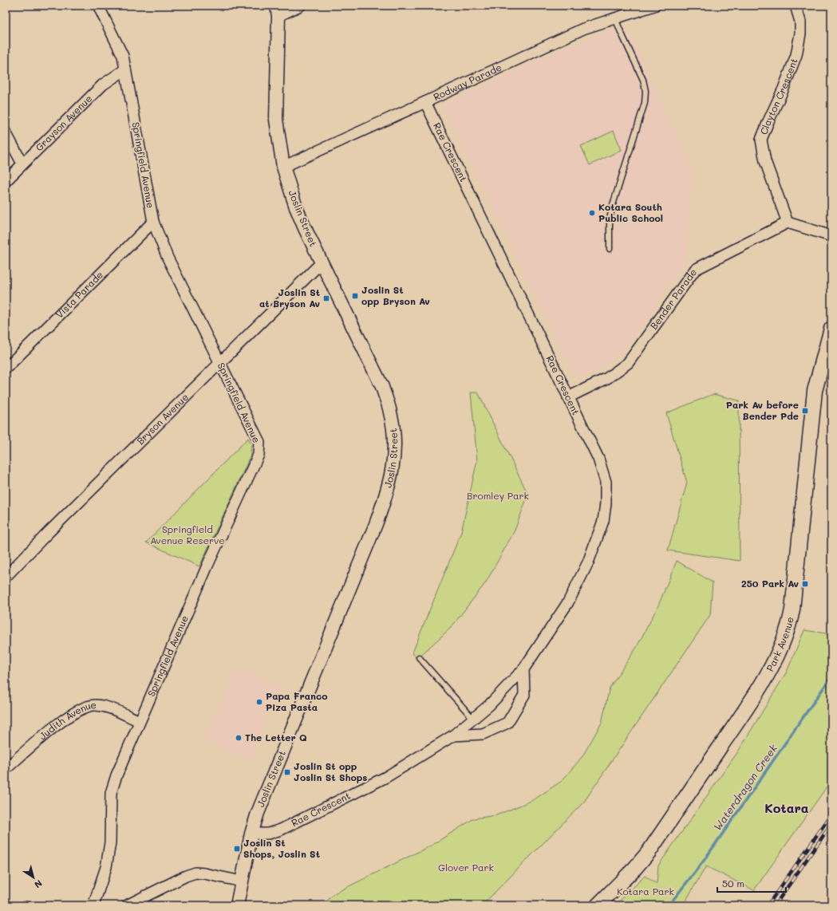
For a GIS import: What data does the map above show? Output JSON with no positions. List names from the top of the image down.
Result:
{
  "streets": {
    "main road": ["Park Avenue"],
    "street": [
      "Rodway Parade",
      "Clayton Crescent",
      "Grayson Avenue",
      "Rae Crescent",
      "Springfield Avenue",
      "Joslin Street",
      "Vista Parade",
      "Bender Parade",
      "Bryson Avenue",
      "Judith Avenue"
    ]
  },
  "crossings": [
    ["Rodway Parade", "Rae Crescent"],
    ["Rodway Parade", "Joslin Street"],
    ["Clayton Crescent", "Bender Parade"],
    ["Grayson Avenue", "Springfield Avenue"],
    ["Rae Crescent", "Joslin Street"],
    ["Rae Crescent", "Bender Parade"],
    ["Springfield Avenue", "Vista Parade"],
    ["Springfield Avenue", "Bryson Avenue"],
    ["Springfield Avenue", "Judith Avenue"],
    ["Joslin Street", "Bryson Avenue"]
  ],
  "districts": ["Kotara"],
  "water": ["Waterdragon Creek"],
  "parks": [
    "Bromley Park",
    "Springfield Avenue Reserve",
    "Glover Park",
    "Kotara Park"
  ],
  "places": {
    "other": ["Kotara South Public School", "Papa Franco Piza Pasta", "The Letter Q"],
    "transit": [
      "Joslin St opp Bryson Av",
      "Joslin St at Bryson Av",
      "Park Av before Bender Pde",
      "250 Park Av",
      "Joslin St opp Joslin St Shops",
      "Joslin St Shops, Joslin St"
    ]
  },
  "scale_bar": "50 m",
  "north": "bottom right"
}
